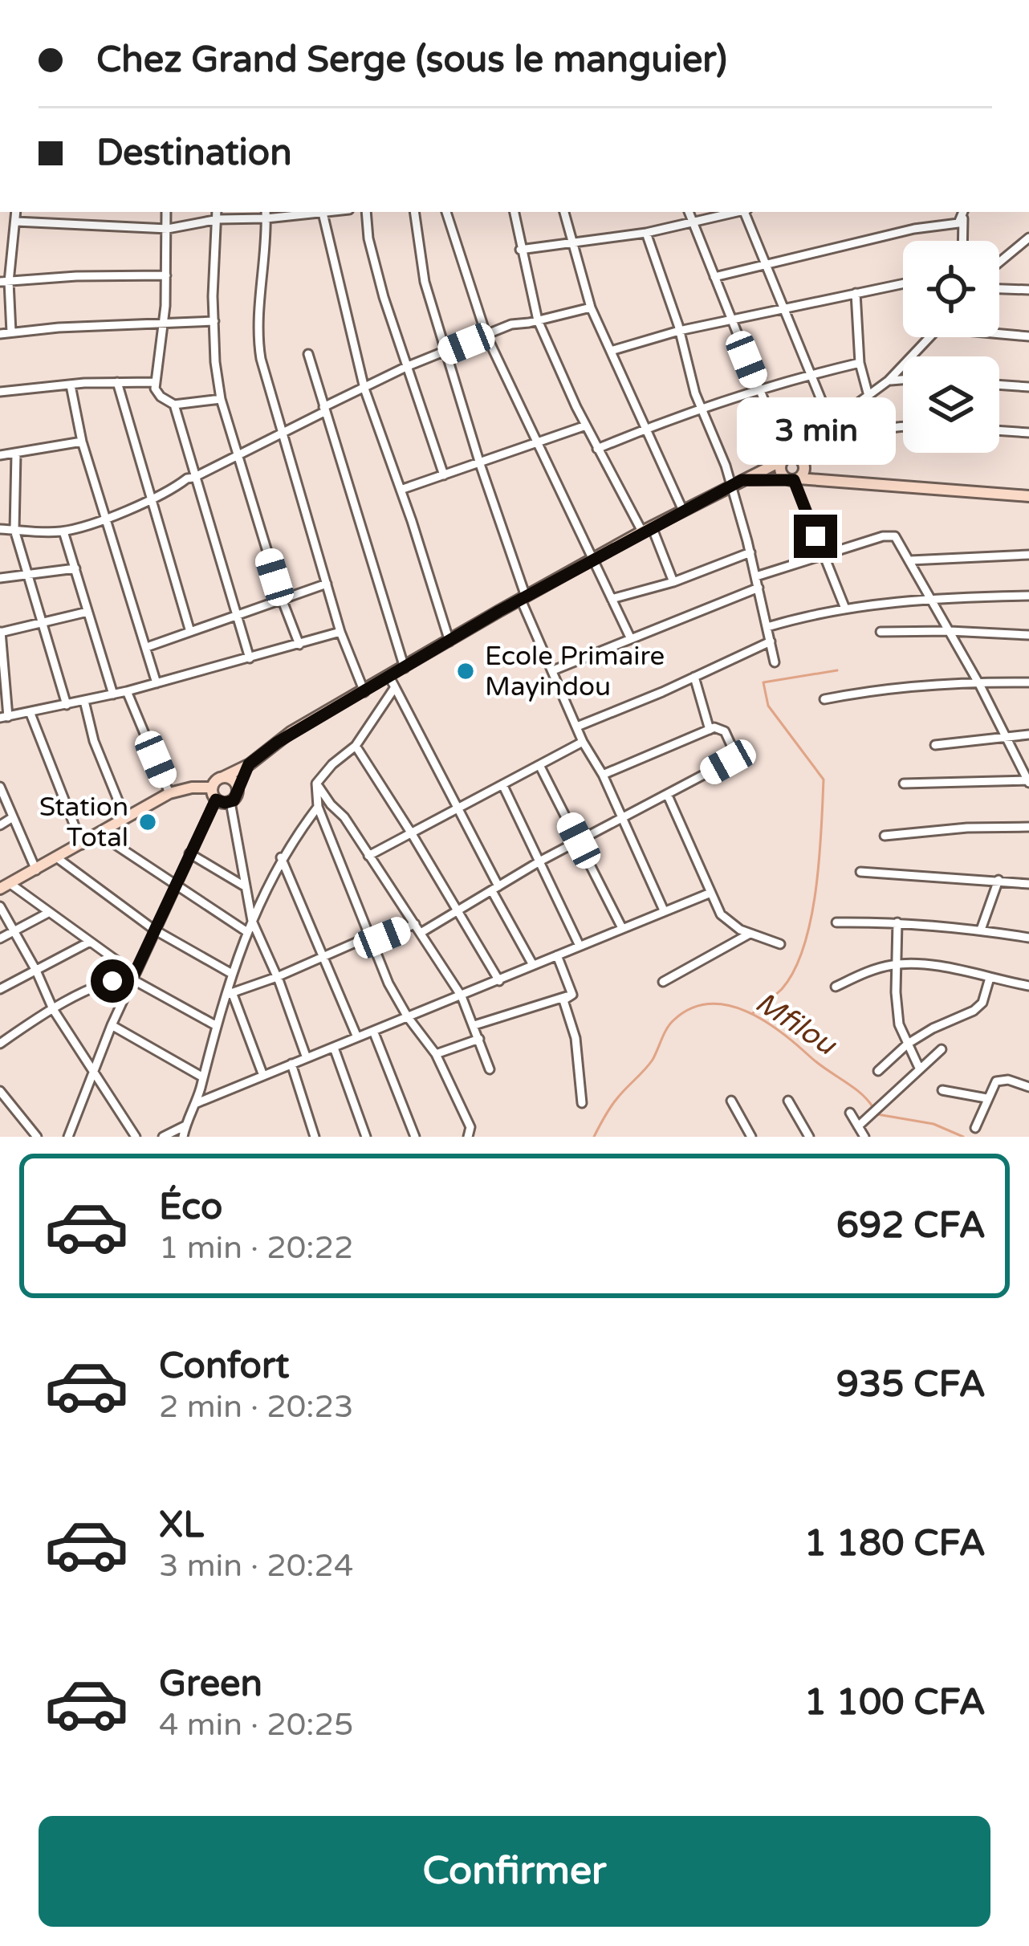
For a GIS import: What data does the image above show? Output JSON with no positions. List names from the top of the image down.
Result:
{
  "water": ["Mfilou"],
  "places": ["Ecole Primaire Mayindou", "Station Total"],
  "page": {
    "banner": ["Chez Grand Serge (sous le manguier)", "Destination"],
    "bubble": "3 min",
    "list": [
      {
        "name": "Éco",
        "note": "1 min · 20:22",
        "value": "692 CFA"
      },
      {
        "name": "Confort",
        "note": "2 min · 20:23",
        "value": "935 CFA"
      },
      {
        "name": "XL",
        "note": "3 min · 20:24",
        "value": "1 180 CFA"
      },
      {
        "name": "Green",
        "note": "4 min · 20:25",
        "value": "1 100 CFA"
      }
    ],
    "buttons": "Confirmer"
  }
}
